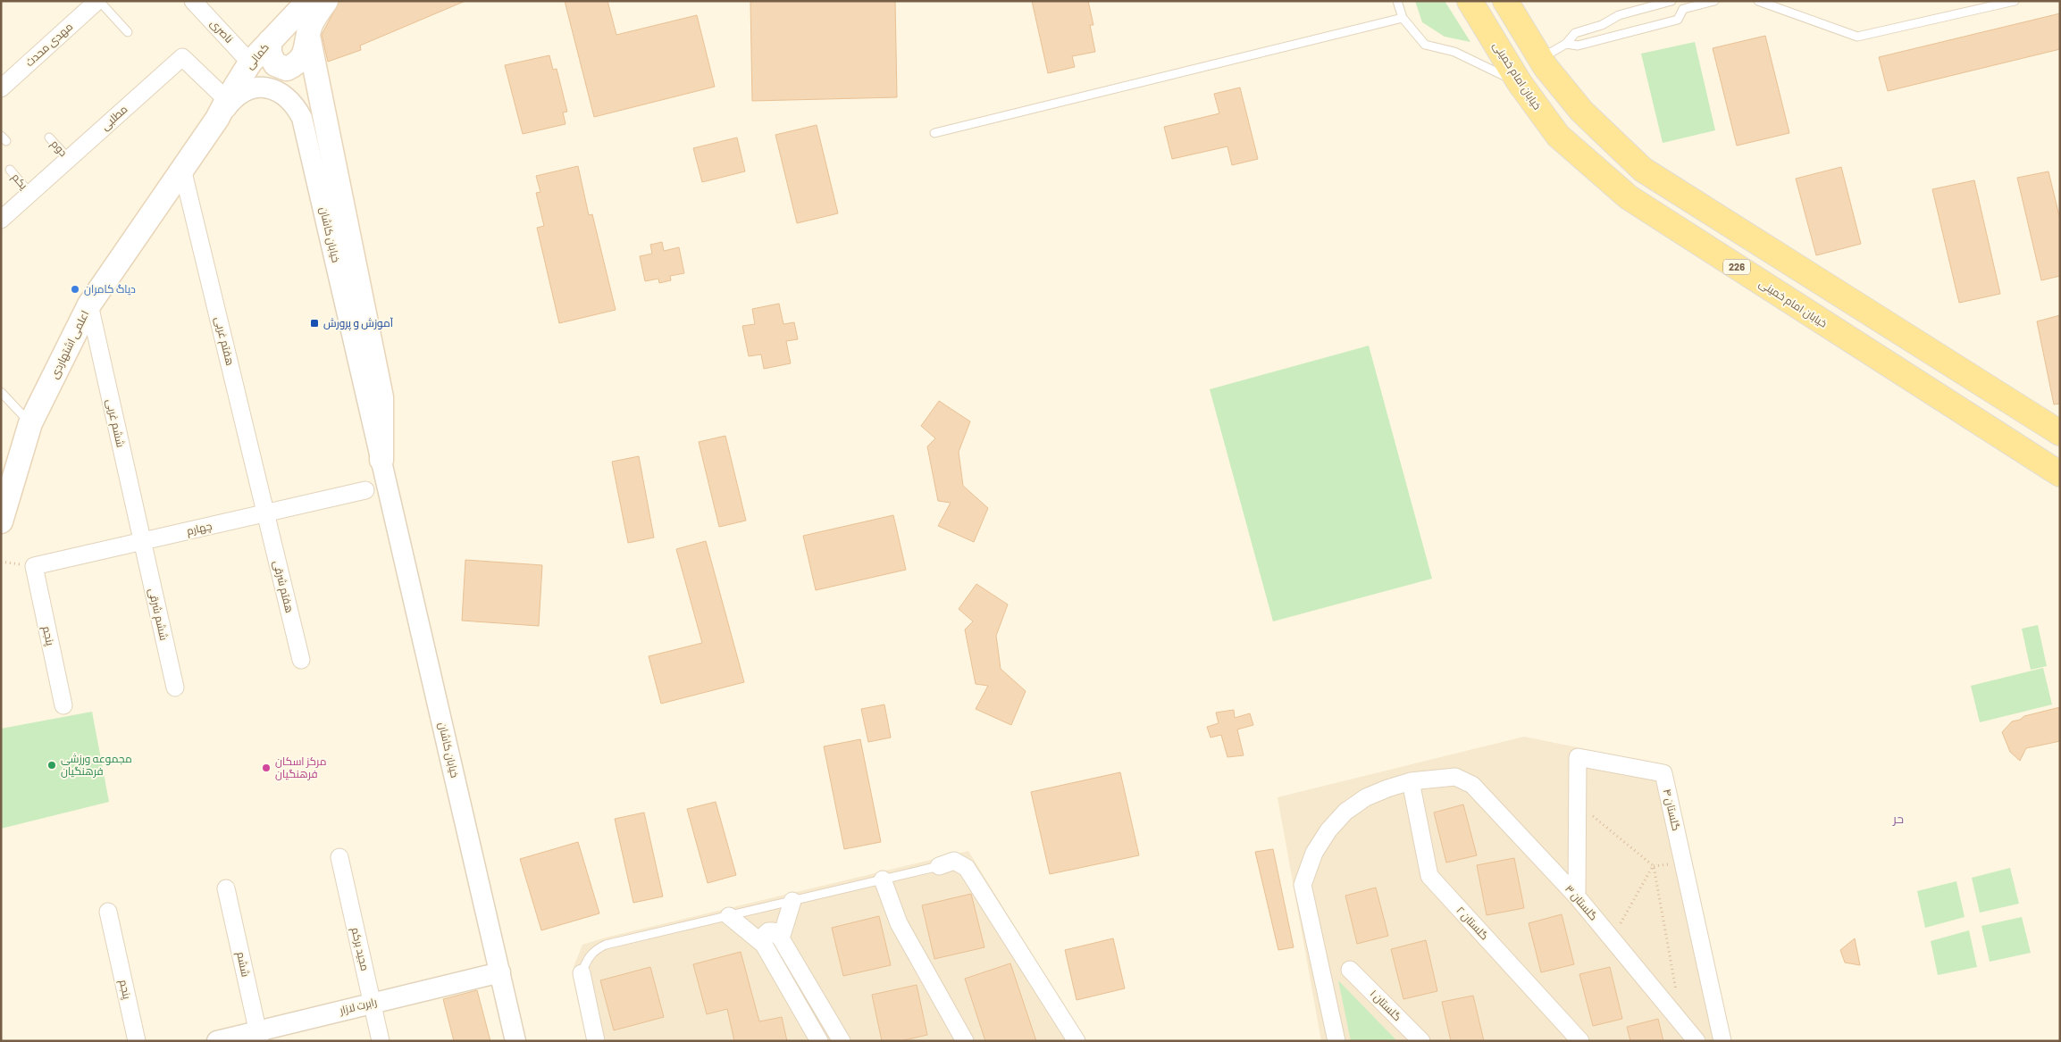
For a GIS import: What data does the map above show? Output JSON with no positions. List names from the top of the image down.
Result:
{
  "streets": {
    "main road": [
      "کمالی",
      "خیابان امام خمینی",
      "خیابان کاشان",
      "226",
      "اعلمی اشتهاردی"
    ],
    "street": [
      "ناصری",
      "مهدی محدث",
      "مطلبی",
      "هفتم غربی",
      "ششم غربی",
      "چهارم",
      "هفتم شرقی",
      "ششم شرقی",
      "پنجم",
      "گلستان ۴",
      "گلستان ۳",
      "گلستان ۲",
      "مجید برکم",
      "ششم",
      "گلستان ۱",
      "رابرت لازار"
    ],
    "lane": ["دوم", "یکم"]
  },
  "crossings": [
    ["ناصری", "کمالی"],
    ["کمالی", "مطلبی"],
    ["کمالی", "خیابان کاشان"],
    ["کمالی", "اعلمی اشتهاردی"],
    ["مطلبی", "دوم"],
    ["مطلبی", "یکم"],
    ["مطلبی", "خیابان کاشان"],
    ["مطلبی", "اعلمی اشتهاردی"],
    ["خیابان کاشان", "اعلمی اشتهاردی"],
    ["خیابان کاشان", "رابرت لازار"],
    ["هفتم غربی", "اعلمی اشتهاردی"],
    ["هفتم غربی", "چهارم"],
    ["هفتم غربی", "هفتم شرقی"],
    ["اعلمی اشتهاردی", "ششم غربی"],
    ["ششم غربی", "چهارم"],
    ["ششم غربی", "ششم شرقی"],
    ["چهارم", "هفتم شرقی"],
    ["چهارم", "ششم شرقی"],
    ["چهارم", "پنجم"],
    ["گلستان ۴", "گلستان ۳"],
    ["گلستان ۳", "گلستان ۲"],
    ["مجید برکم", "رابرت لازار"],
    ["ششم", "رابرت لازار"]
  ],
  "districts": ["حر"],
  "places": {
    "other": ["دیاگ کامران", "مجموعه ورزشی فرهنگیان", "مرکز اسکان فرهنگیان"],
    "transit": ["آموزش و پرورش"]
  }
}
